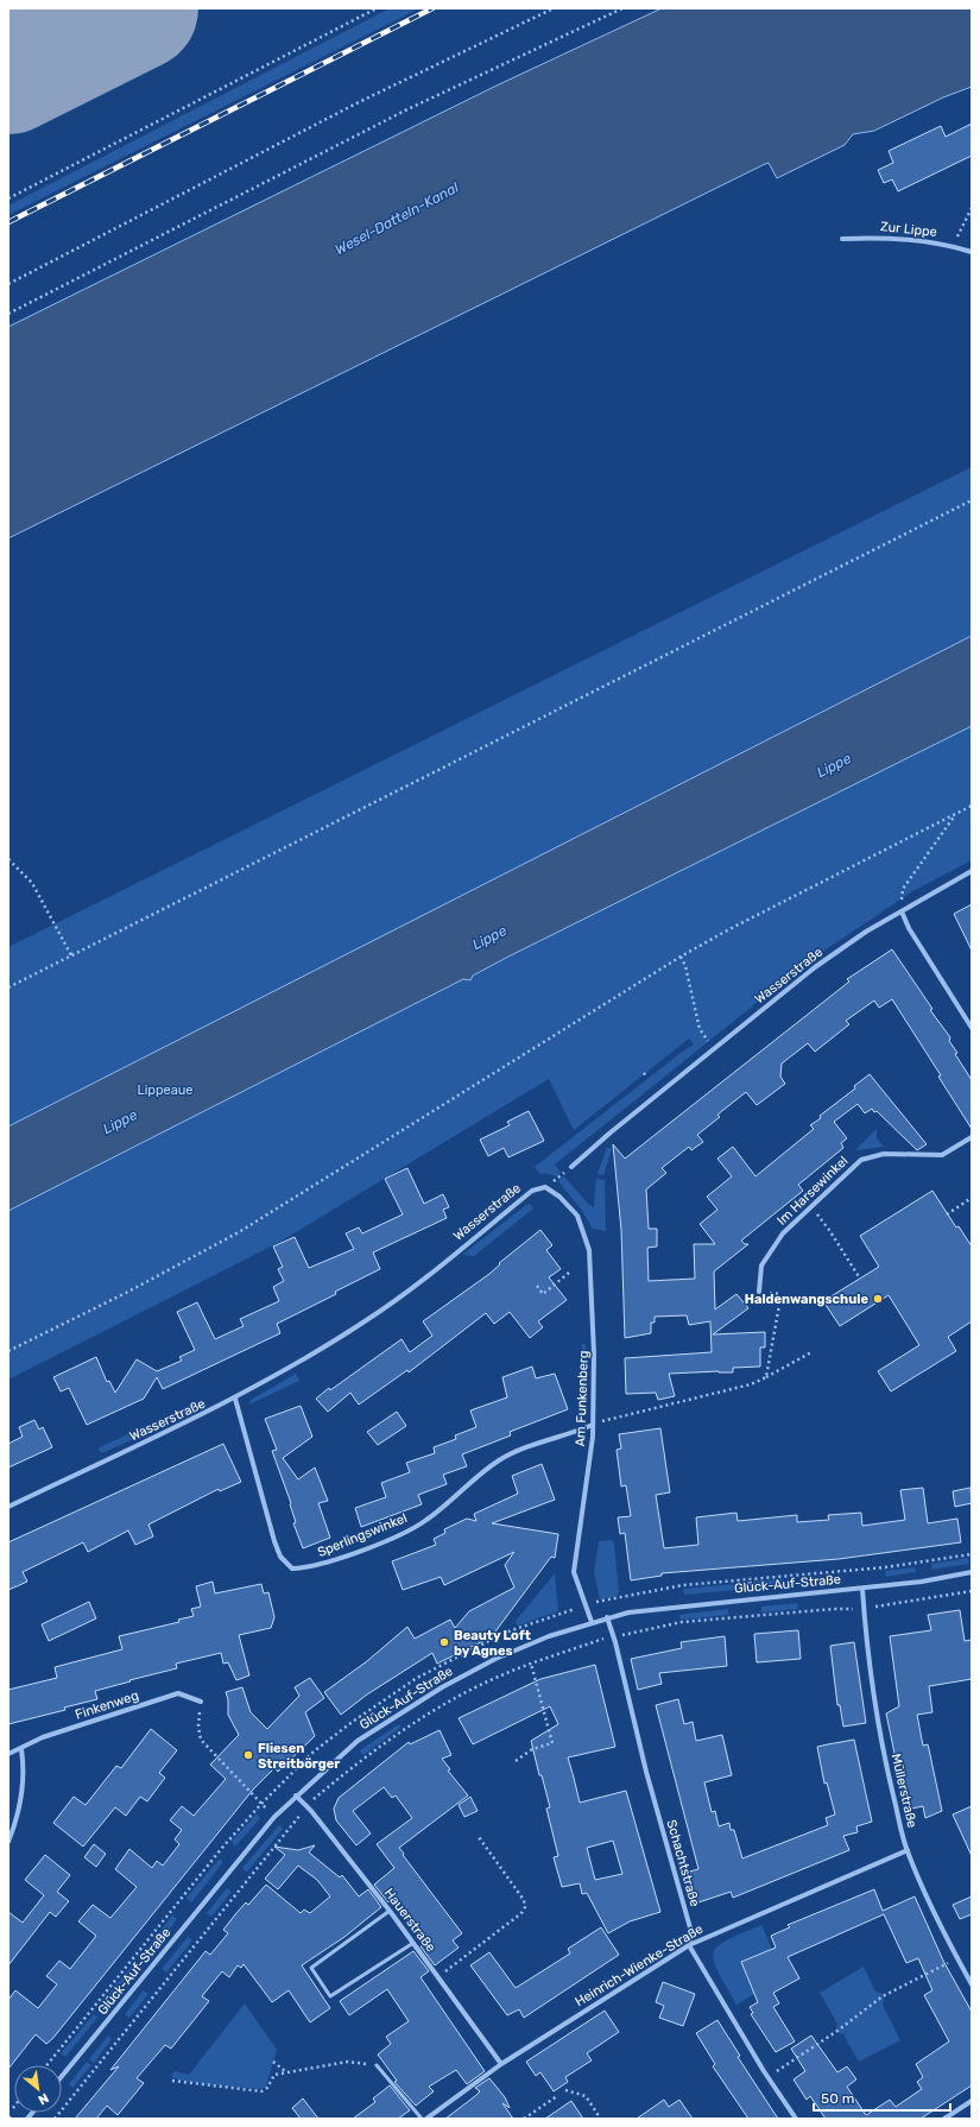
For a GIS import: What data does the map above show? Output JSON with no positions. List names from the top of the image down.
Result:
{
  "streets": {
    "street": [
      "Zur Lippe",
      "Wasserstraße",
      "Im Harsewinkel",
      "Am Funkenberg",
      "Sperlingswinkel",
      "Glück-Auf-Straße",
      "Finkenweg",
      "Müllerstraße",
      "Schachtstraße",
      "Hauerstraße",
      "Heinrich-Wienke-Straße"
    ]
  },
  "crossings": [
    ["Wasserstraße", "Am Funkenberg"],
    ["Wasserstraße", "Sperlingswinkel"],
    ["Am Funkenberg", "Sperlingswinkel"],
    ["Am Funkenberg", "Glück-Auf-Straße"],
    ["Glück-Auf-Straße", "Müllerstraße"],
    ["Glück-Auf-Straße", "Schachtstraße"],
    ["Glück-Auf-Straße", "Hauerstraße"],
    ["Müllerstraße", "Heinrich-Wienke-Straße"],
    ["Schachtstraße", "Heinrich-Wienke-Straße"],
    ["Hauerstraße", "Heinrich-Wienke-Straße"]
  ],
  "water": ["Wesel-Datteln-Kanal", "Lippe"],
  "parks": ["Lippeaue"],
  "places": ["Haldenwangschule", "Beauty Loft by Agnes", "Fliesen Streitbörger"],
  "scale_bar": "50 m",
  "north": "bottom right"
}
